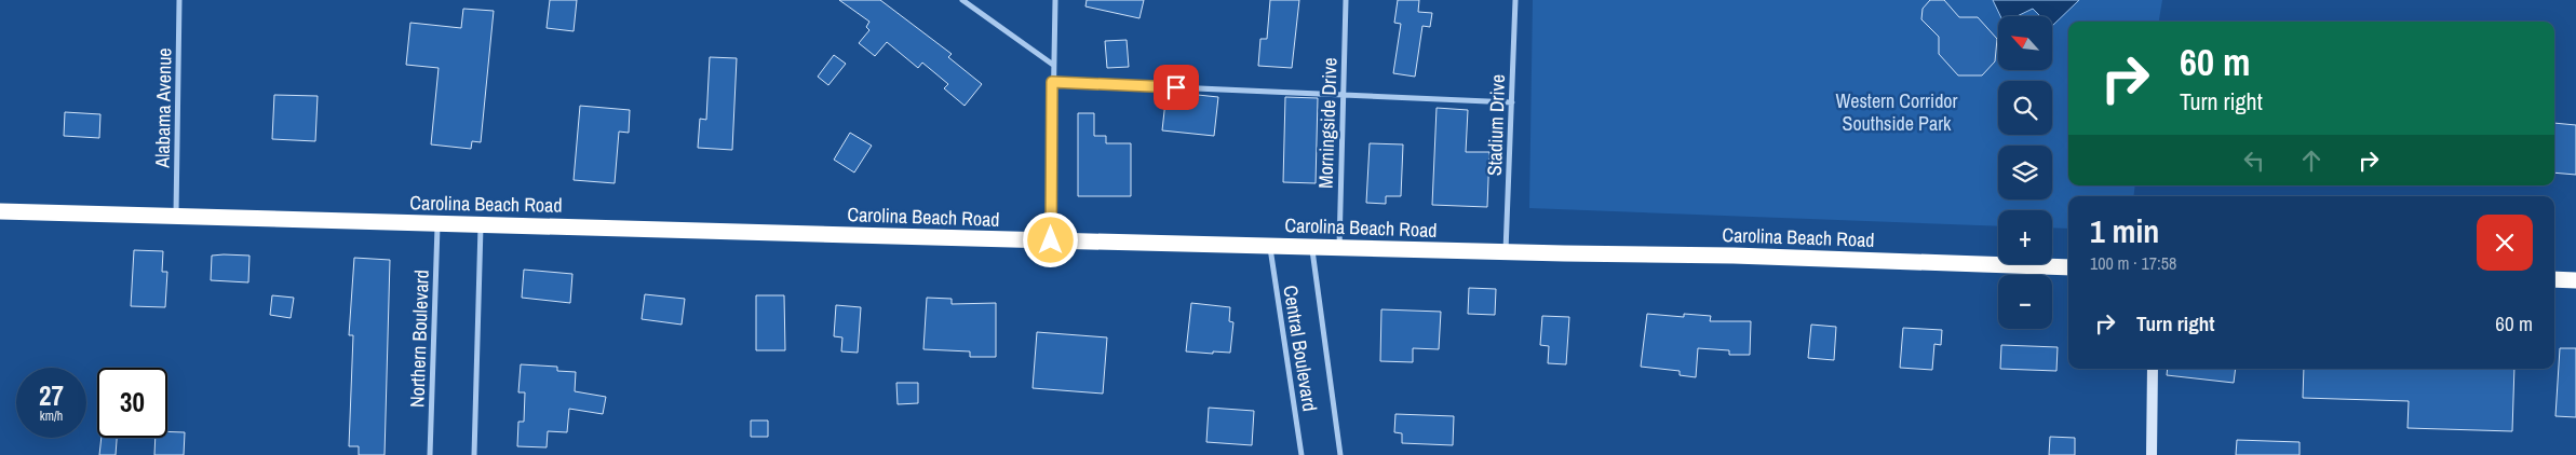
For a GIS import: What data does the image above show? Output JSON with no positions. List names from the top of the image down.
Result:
{
  "streets": {
    "highway": ["Carolina Beach Road"],
    "street": [
      "Alabama Avenue",
      "Morningside Drive",
      "Stadium Drive",
      "Northern Boulevard",
      "Central Boulevard"
    ]
  },
  "crossings": [
    ["Alabama Avenue", "Carolina Beach Road"],
    ["Morningside Drive", "Carolina Beach Road"],
    ["Stadium Drive", "Carolina Beach Road"],
    ["Carolina Beach Road", "Northern Boulevard"],
    ["Carolina Beach Road", "Central Boulevard"]
  ],
  "parks": ["Western Corridor Southside Park"],
  "north": "top left",
  "page": {
    "map_buttons": ["+", "−"],
    "turn": ["60 m", "Turn right"],
    "heading": ["1 min", "100 m · 17:58"],
    "list": [
      {
        "name": "Turn right",
        "value": "60 m"
      }
    ],
    "speed": "27 km/h",
    "limit": "30"
  }
}
